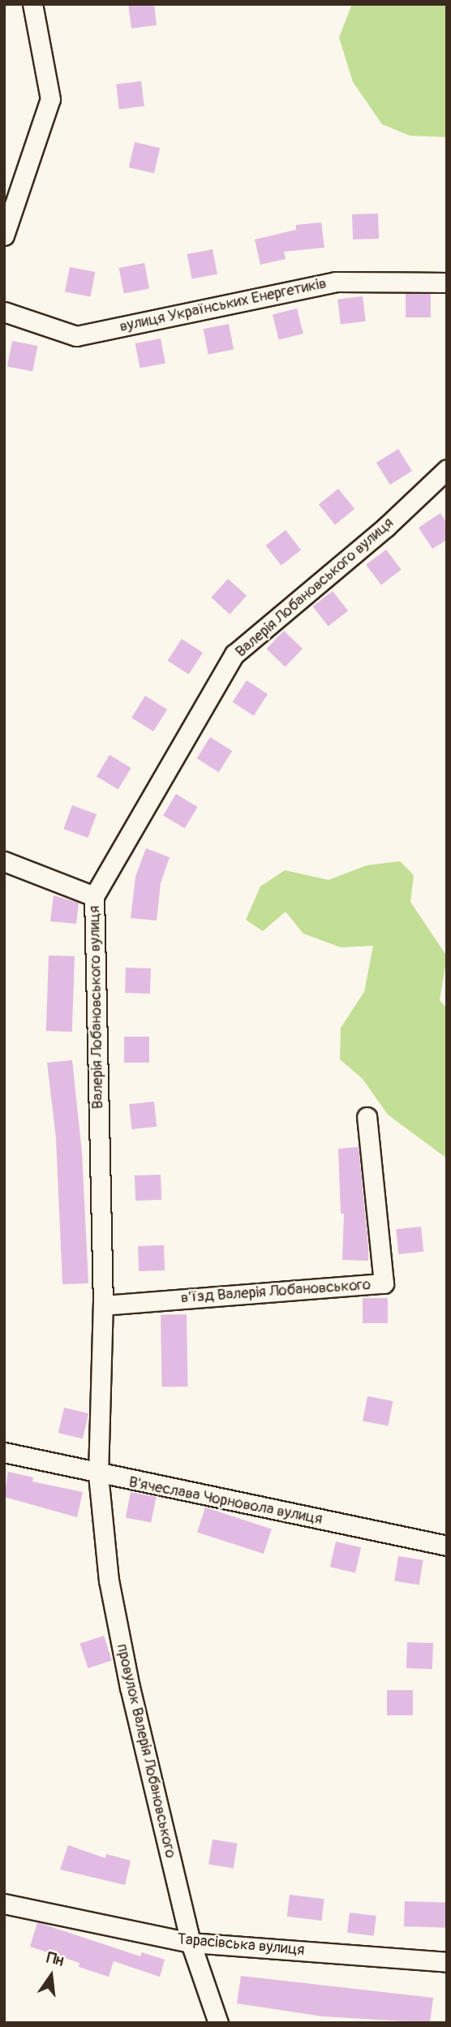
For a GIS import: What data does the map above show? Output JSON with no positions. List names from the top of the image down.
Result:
{
  "streets": {
    "street": [
      "вулиця Українських Енергетиків",
      "Валерія Лобановського вулиця",
      "в’їзд Валерія Лобановського",
      "В'ячеслава Чорновола вулиця",
      "провулок Валерія Лобановського",
      "Тарасівська вулиця"
    ]
  },
  "crossings": [
    ["Валерія Лобановського вулиця", "в’їзд Валерія Лобановського"],
    ["Валерія Лобановського вулиця", "В'ячеслава Чорновола вулиця"],
    ["Валерія Лобановського вулиця", "провулок Валерія Лобановського"],
    ["В'ячеслава Чорновола вулиця", "провулок Валерія Лобановського"],
    ["провулок Валерія Лобановського", "Тарасівська вулиця"]
  ],
  "north": "top"
}
